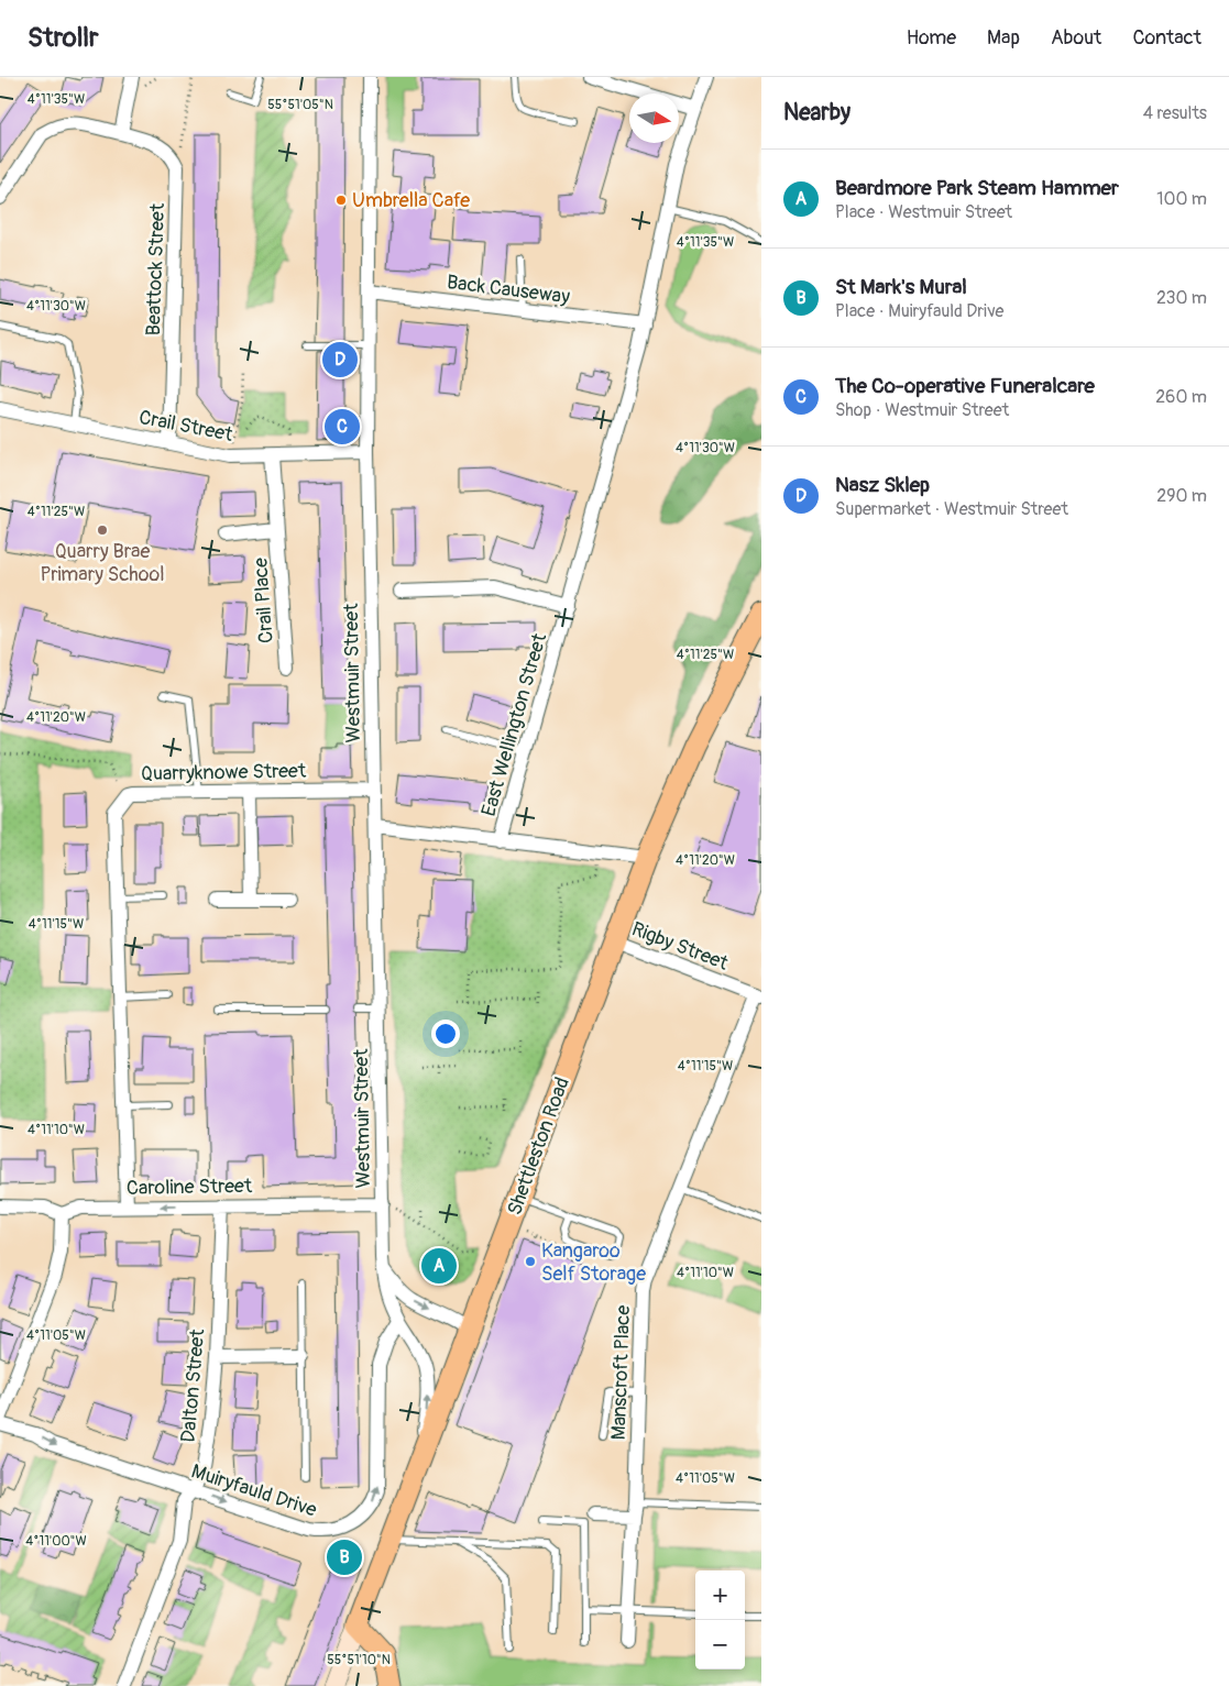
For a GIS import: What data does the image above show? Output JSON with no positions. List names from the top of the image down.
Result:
{
  "streets": {
    "main road": ["Shettleston Road"],
    "street": [
      "Beattock Street",
      "Back Causeway",
      "Crail Street",
      "Crail Place",
      "Westmuir Street",
      "East Wellington Street",
      "Quarryknowe Street",
      "Rigby Street",
      "Caroline Street",
      "Manscroft Place",
      "Dalton Street",
      "Muiryfauld Drive"
    ]
  },
  "crossings": [
    ["Beattock Street", "Crail Street"],
    ["Back Causeway", "Westmuir Street"],
    ["Back Causeway", "East Wellington Street"],
    ["Crail Street", "Crail Place"],
    ["Crail Street", "Westmuir Street"],
    ["Westmuir Street", "Quarryknowe Street"],
    ["Westmuir Street", "Shettleston Road"],
    ["Westmuir Street", "Caroline Street"],
    ["Westmuir Street", "Muiryfauld Drive"],
    ["Quarryknowe Street", "Caroline Street"],
    ["Rigby Street", "Shettleston Road"],
    ["Rigby Street", "Manscroft Place"],
    ["Caroline Street", "Dalton Street"],
    ["Dalton Street", "Muiryfauld Drive"]
  ],
  "places": ["Umbrella Cafe", "Quarry Brae Primary School", "Kangaroo Self Storage"],
  "north": "right",
  "page": {
    "header": "Strollr",
    "nav": [
      "Home",
      "Map",
      "About",
      "Contact"
    ],
    "heading": ["Nearby", "4 results"],
    "list": [
      {
        "mark": "A",
        "name": "Beardmore Park Steam Hammer",
        "note": "Place · Westmuir Street",
        "value": "100 m"
      },
      {
        "mark": "B",
        "name": "St Mark's Mural",
        "note": "Place · Muiryfauld Drive",
        "value": "230 m"
      },
      {
        "mark": "C",
        "name": "The Co-operative Funeralcare",
        "note": "Shop · Westmuir Street",
        "value": "260 m"
      },
      {
        "mark": "D",
        "name": "Nasz Sklep",
        "note": "Supermarket · Westmuir Street",
        "value": "290 m"
      }
    ],
    "pins": [
      "D",
      "C",
      "A",
      "B"
    ],
    "map_buttons": ["+", "−"]
  },
  "coordinates": [
    "4°11'35\"W",
    "55°51'05\"N",
    "4°11'30\"W",
    "4°11'25\"W",
    "4°11'20\"W",
    "4°11'15\"W",
    "4°11'10\"W",
    "4°11'05\"W",
    "4°11'00\"W",
    "55°51'10\"N"
  ]
}
